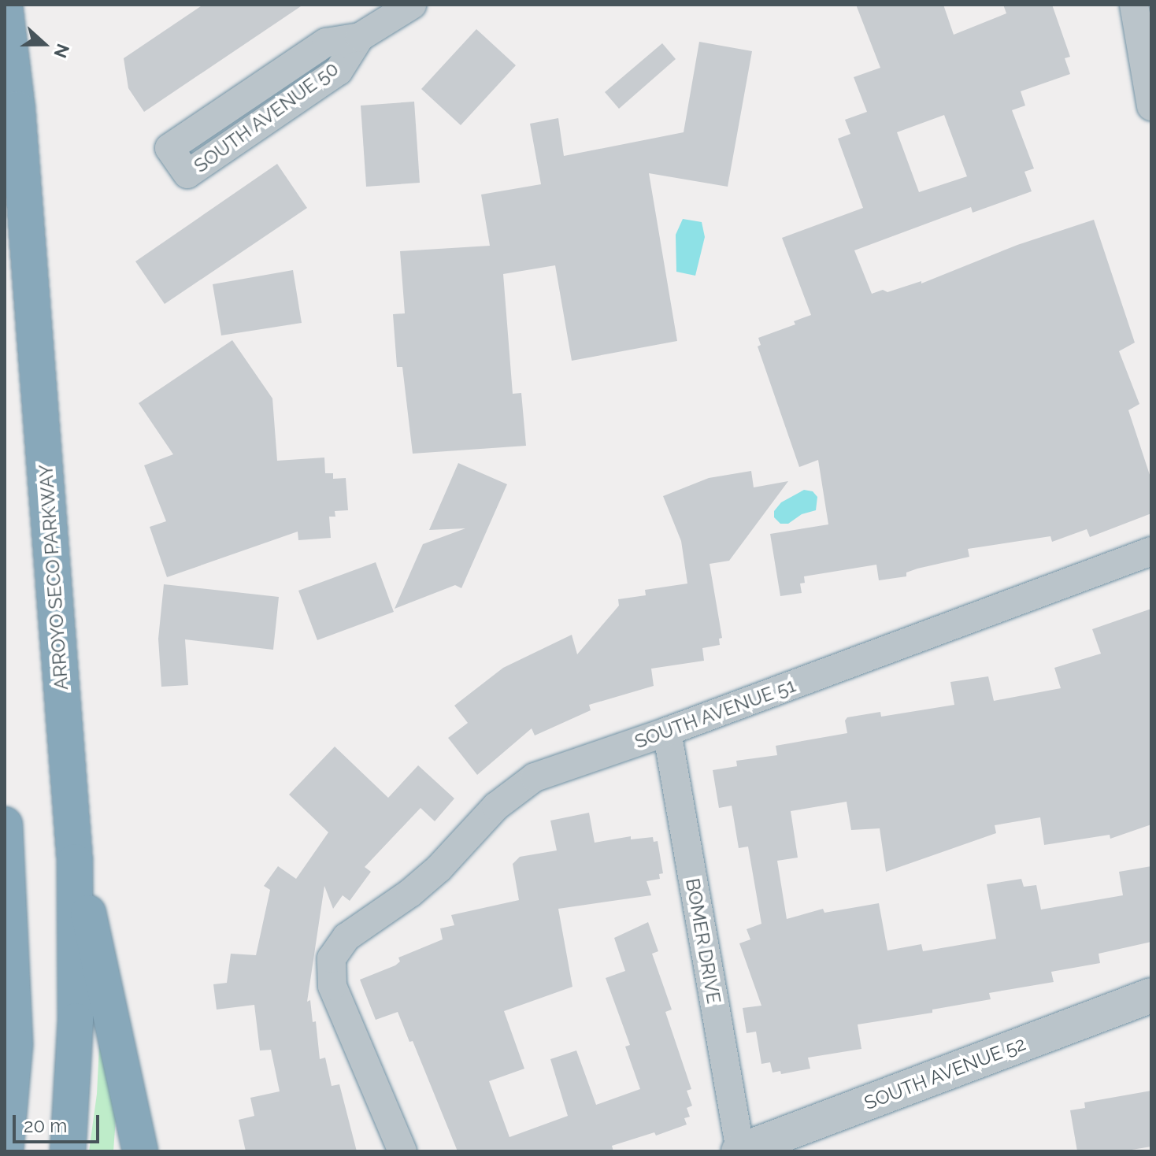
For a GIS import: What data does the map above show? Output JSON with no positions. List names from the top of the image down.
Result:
{
  "streets": {
    "highway": ["ARROYO SECO PARKWAY"],
    "street": [
      "SOUTH AVENUE 50",
      "SOUTH AVENUE 51",
      "BOMER DRIVE",
      "SOUTH AVENUE 52"
    ]
  },
  "crossings": [
    ["SOUTH AVENUE 51", "BOMER DRIVE"],
    ["BOMER DRIVE", "SOUTH AVENUE 52"]
  ],
  "scale_bar": "20 m",
  "north": "right"
}
